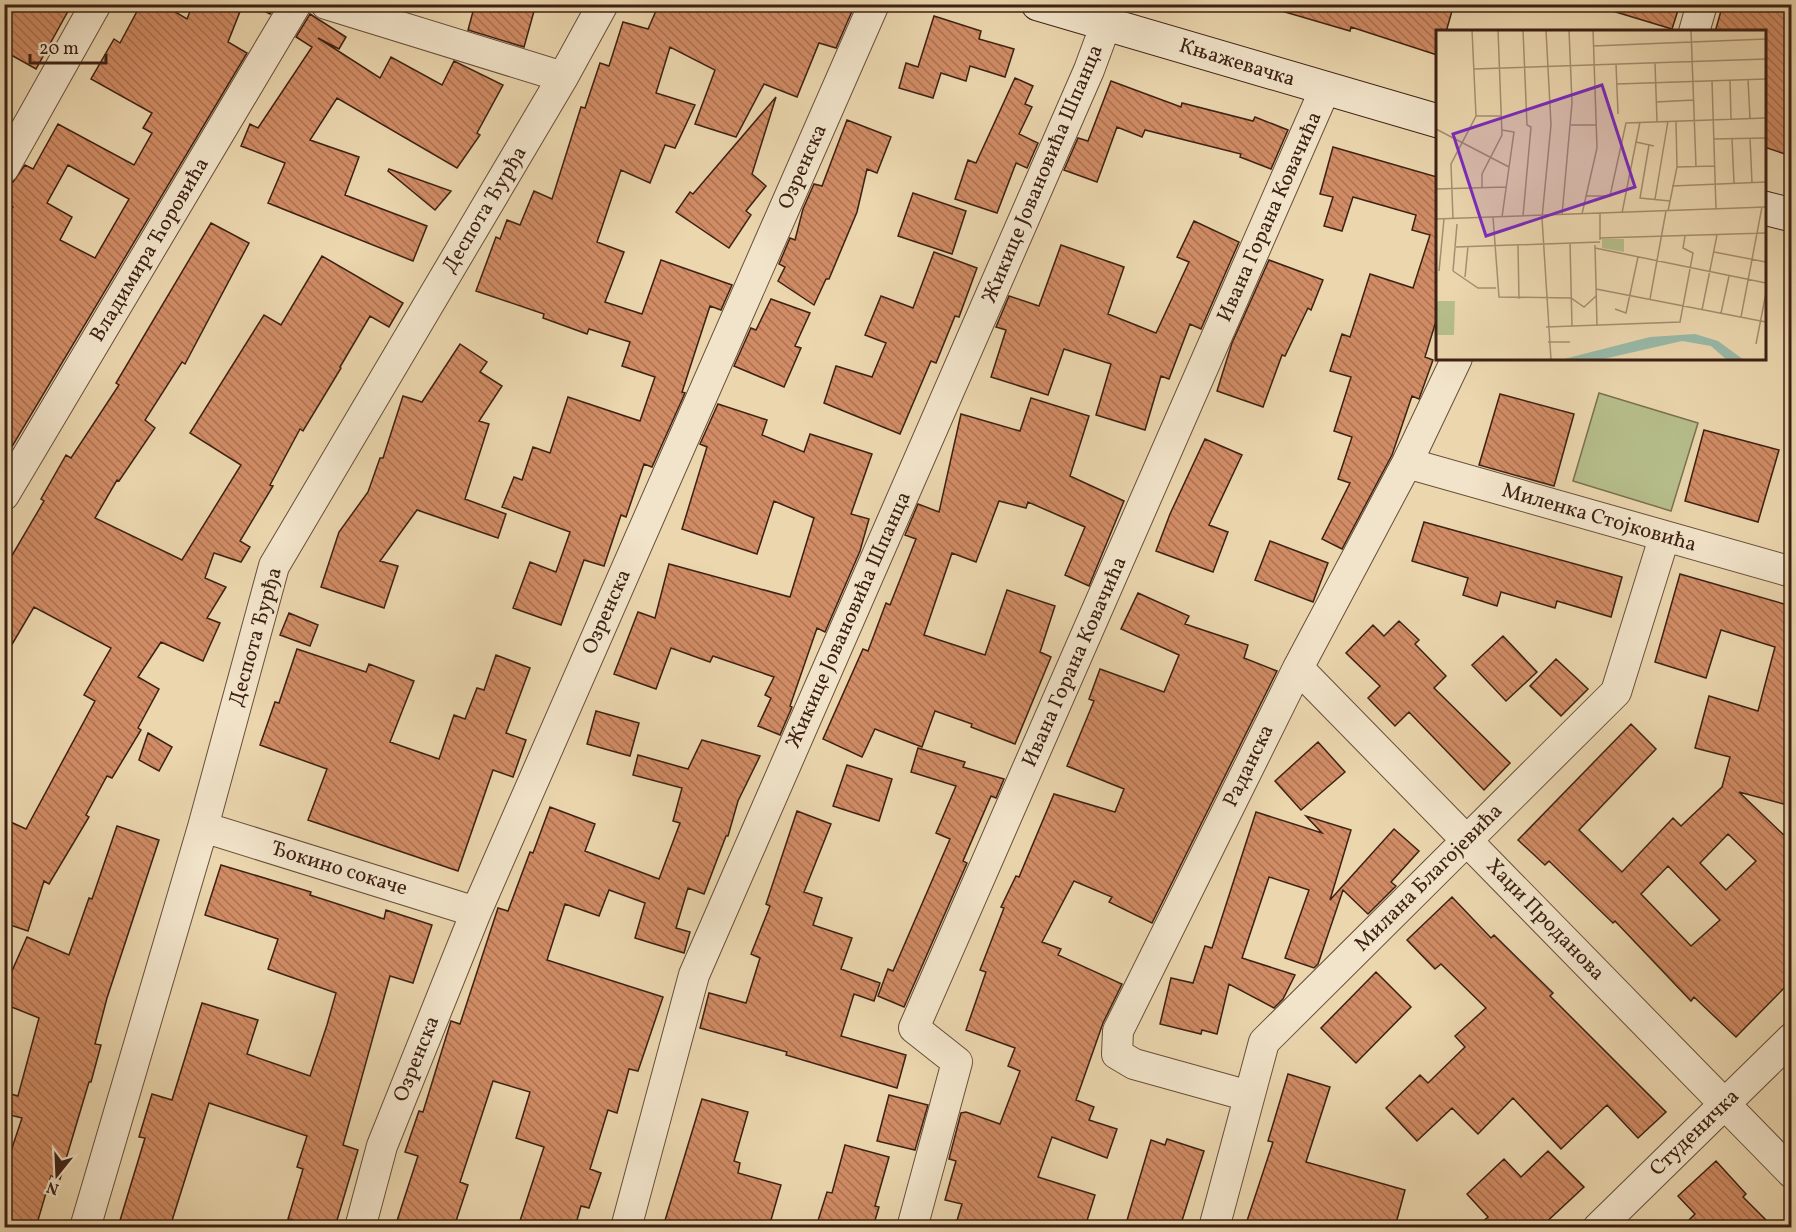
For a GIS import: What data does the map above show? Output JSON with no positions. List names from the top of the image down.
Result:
{
  "streets": {
    "main road": ["Књажевачка"],
    "street": [
      "Озренска",
      "Жикице Јовановића Шпанца",
      "Деспота Ђурђа",
      "Ивана Горана Ковачића",
      "Владимира Ћоровића",
      "Миленка Стојковића",
      "Раданска",
      "Ђокино сокаче",
      "Милана Благојевића",
      "Хаџи Проданова",
      "Студеничка"
    ]
  },
  "crossings": [
    ["Књажевачка", "Жикице Јовановића Шпанца"],
    ["Књажевачка", "Ивана Горана Ковачића"],
    ["Озренска", "Ђокино сокаче"],
    ["Деспота Ђурђа", "Ђокино сокаче"],
    ["Миленка Стојковића", "Раданска"],
    ["Миленка Стојковића", "Милана Благојевића"],
    ["Раданска", "Милана Благојевића"],
    ["Раданска", "Хаџи Проданова"],
    ["Милана Благојевића", "Хаџи Проданова"],
    ["Хаџи Проданова", "Студеничка"]
  ],
  "scale_bar": "20 m",
  "north": "bottom"
}
